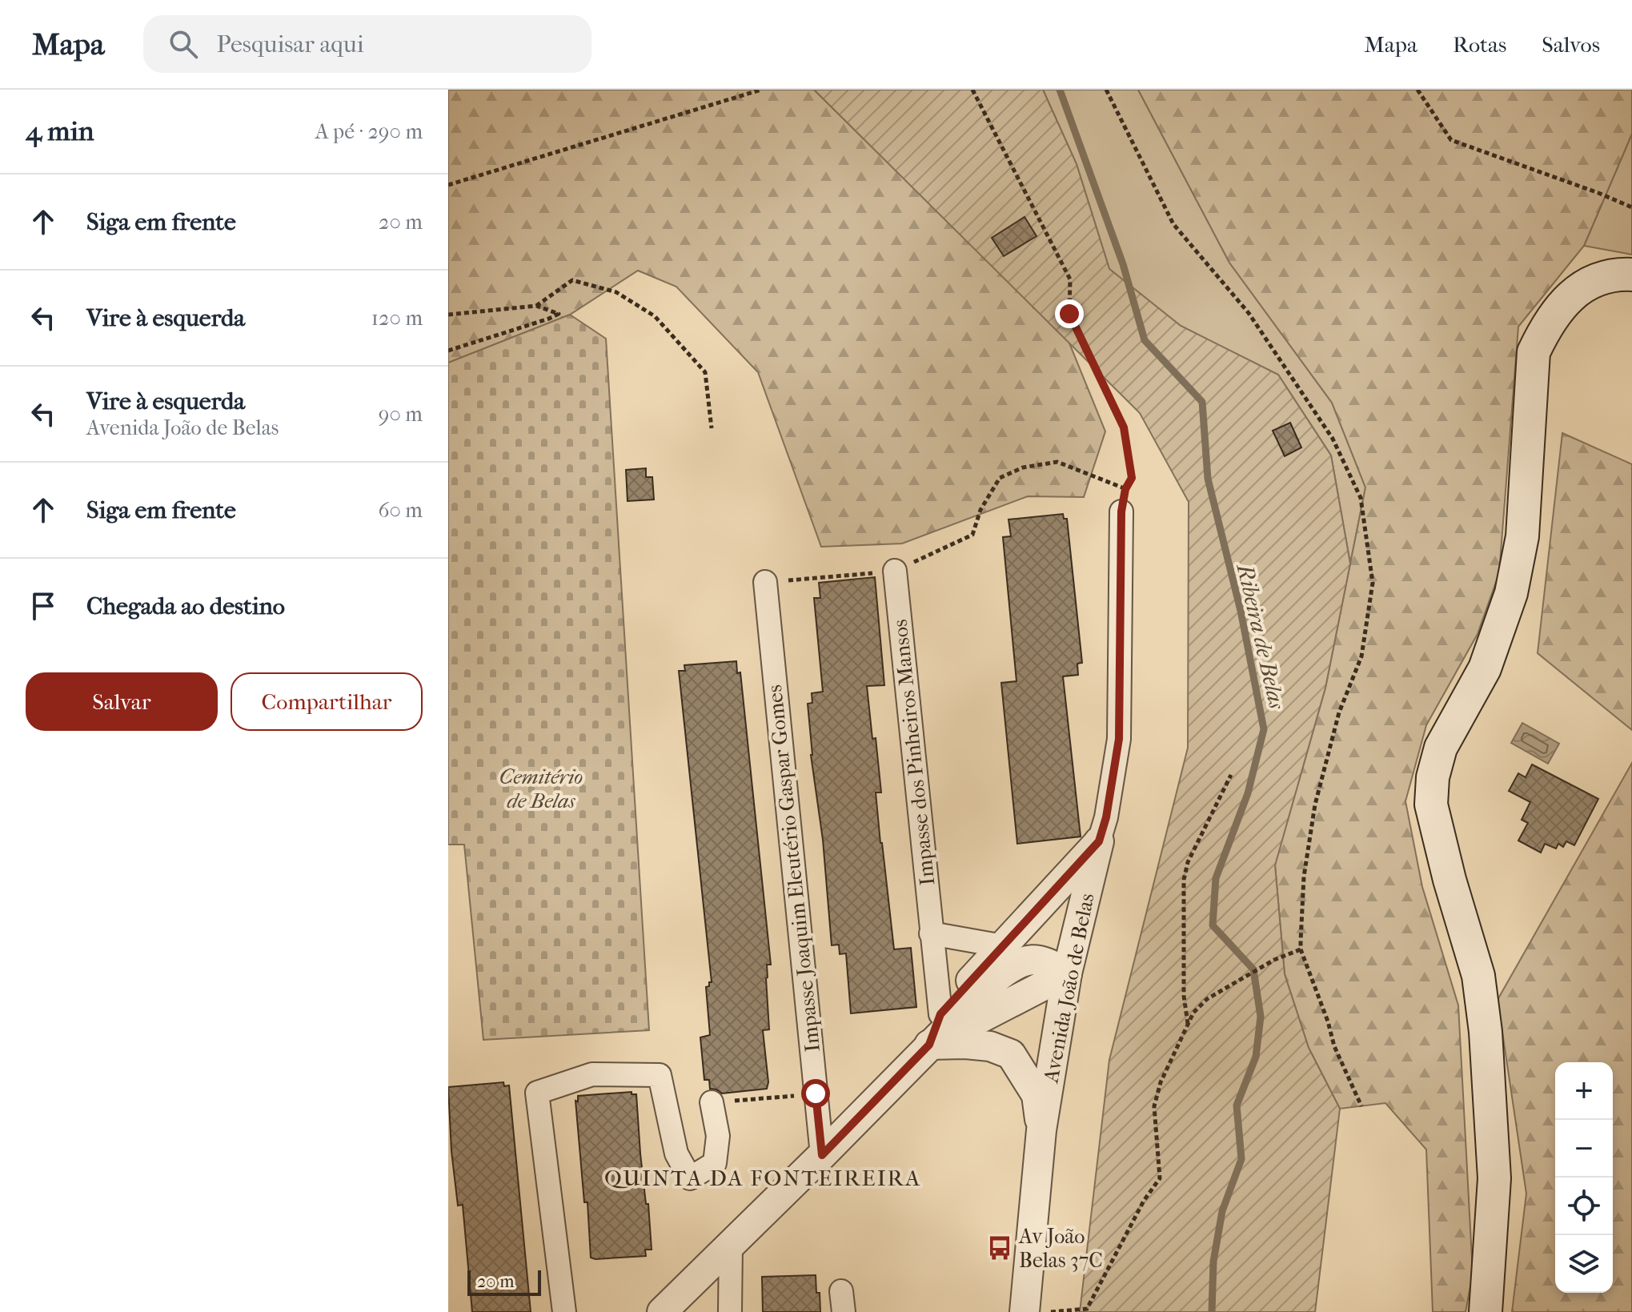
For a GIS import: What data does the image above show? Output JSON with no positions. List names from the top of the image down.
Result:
{
  "streets": {
    "street": ["Impasse dos Pinheiros Mansos", "Impasse Joaquim Eleutério Gaspar Gomes", "Avenida João de Belas"]
  },
  "districts": ["QUINTA DA FONTEIREIRA"],
  "water": ["Ribeira de Belas"],
  "parks": ["Cemitério de Belas"],
  "places": {
    "bus stop": ["Av João Belas 37C"]
  },
  "scale_bar": "20 m",
  "page": {
    "header": "Mapa",
    "search": "Pesquisar aqui",
    "nav": ["Mapa", "Rotas", "Salvos"],
    "heading": ["4 min", "A pé · 290 m"],
    "list": [
      ["Siga em frente", "20 m"],
      ["Vire à esquerda", "120 m"],
      ["Vire à esquerda", "Avenida João de Belas", "90 m"],
      ["Siga em frente", "60 m"],
      "Chegada ao destino"
    ],
    "buttons": ["Salvar", "Compartilhar"],
    "map_buttons": ["+", "−"],
    "scale": "20 m"
  }
}
